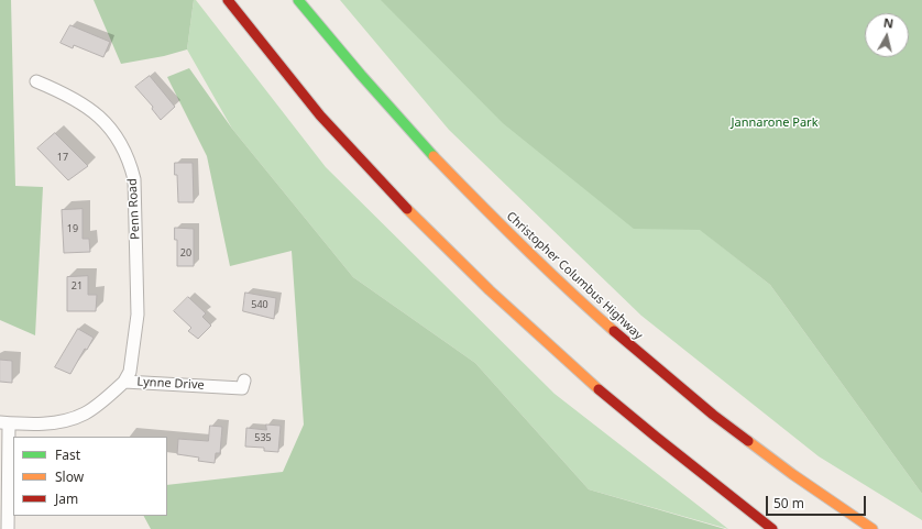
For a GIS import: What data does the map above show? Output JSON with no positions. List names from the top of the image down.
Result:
{
  "streets": {
    "highway": ["Christopher Columbus Highway"],
    "street": ["Penn Road", "Lynne Drive"]
  },
  "crossings": [
    ["Penn Road", "Lynne Drive"]
  ],
  "parks": ["Jannarone Park"],
  "house_numbers": [
    "17",
    "19",
    "20",
    "21",
    "540",
    "535"
  ],
  "legend": ["Fast", "Slow", "Jam"],
  "scale_bar": "50 m",
  "north": "top"
}
